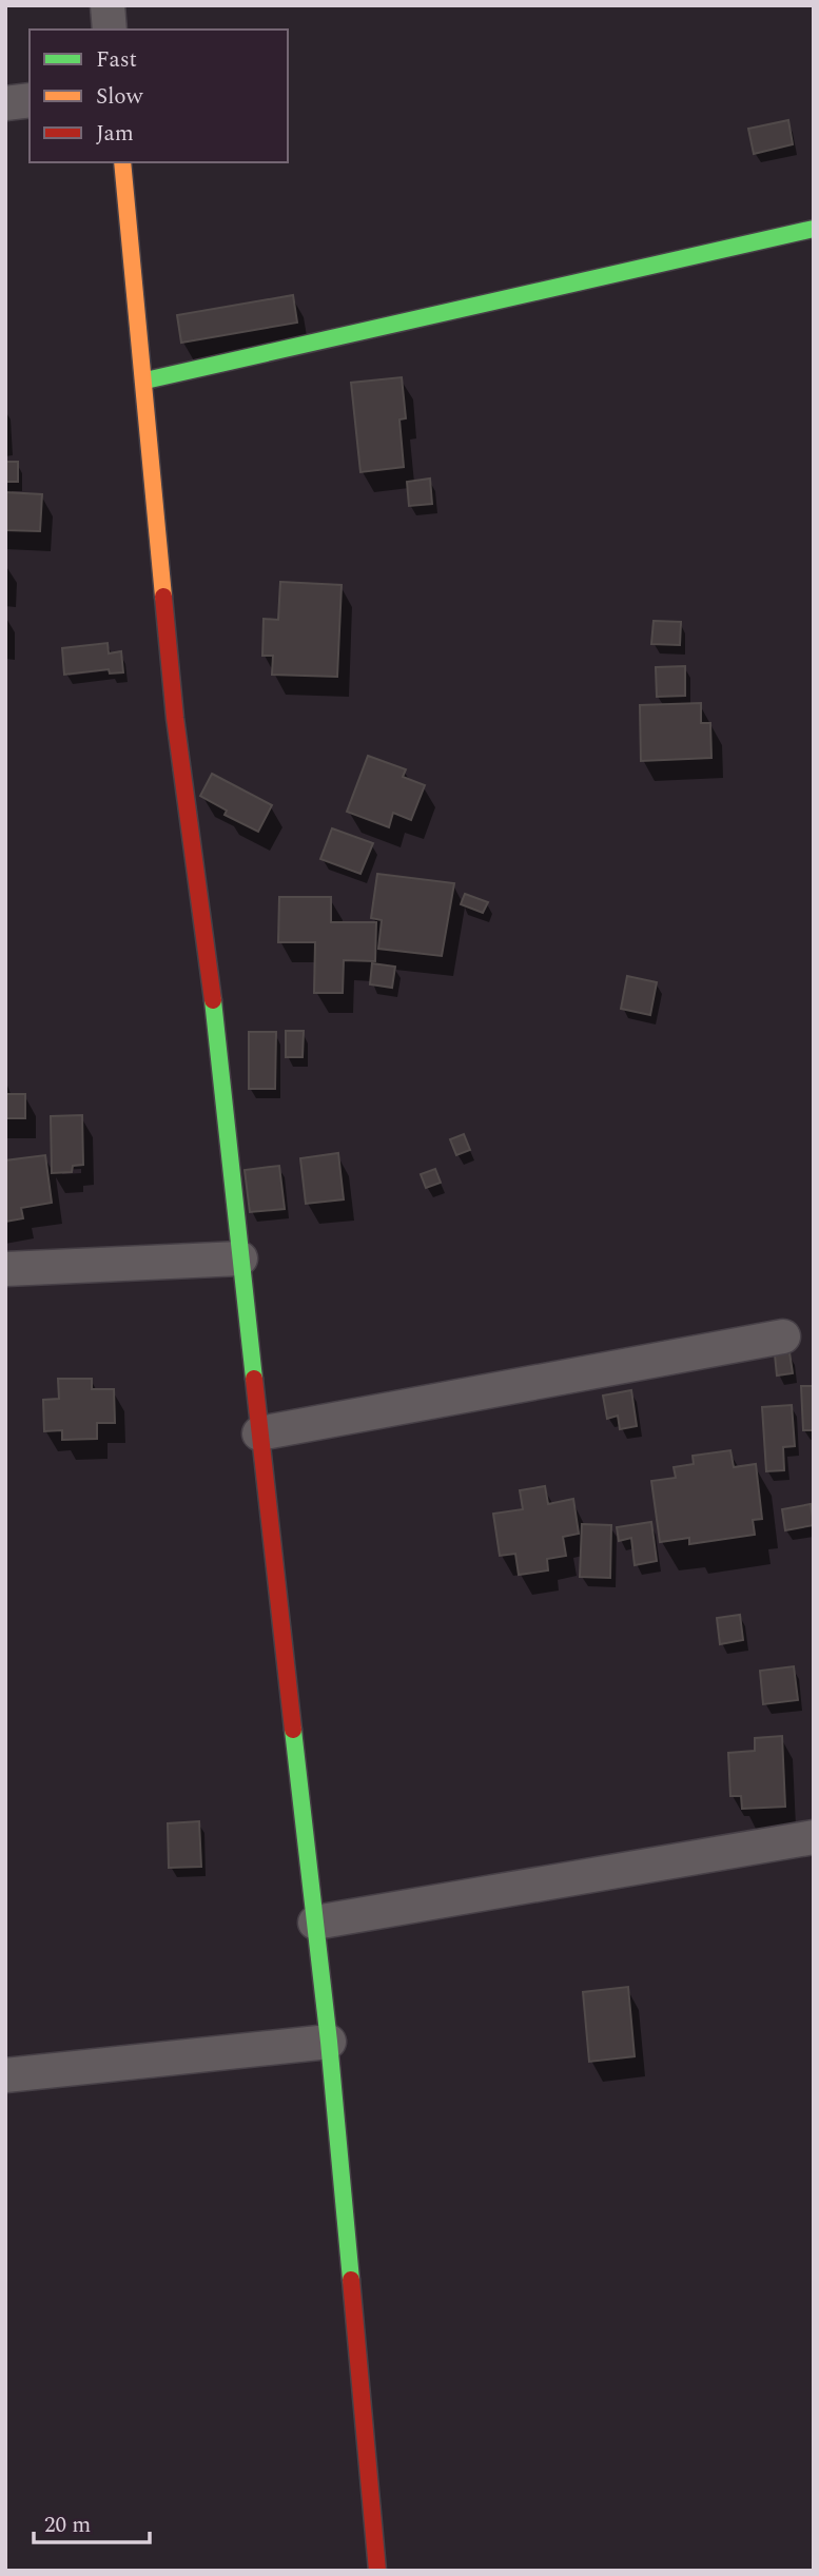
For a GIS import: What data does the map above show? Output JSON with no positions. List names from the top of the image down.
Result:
{
  "legend": ["Fast", "Slow", "Jam"],
  "scale_bar": "20 m"
}
